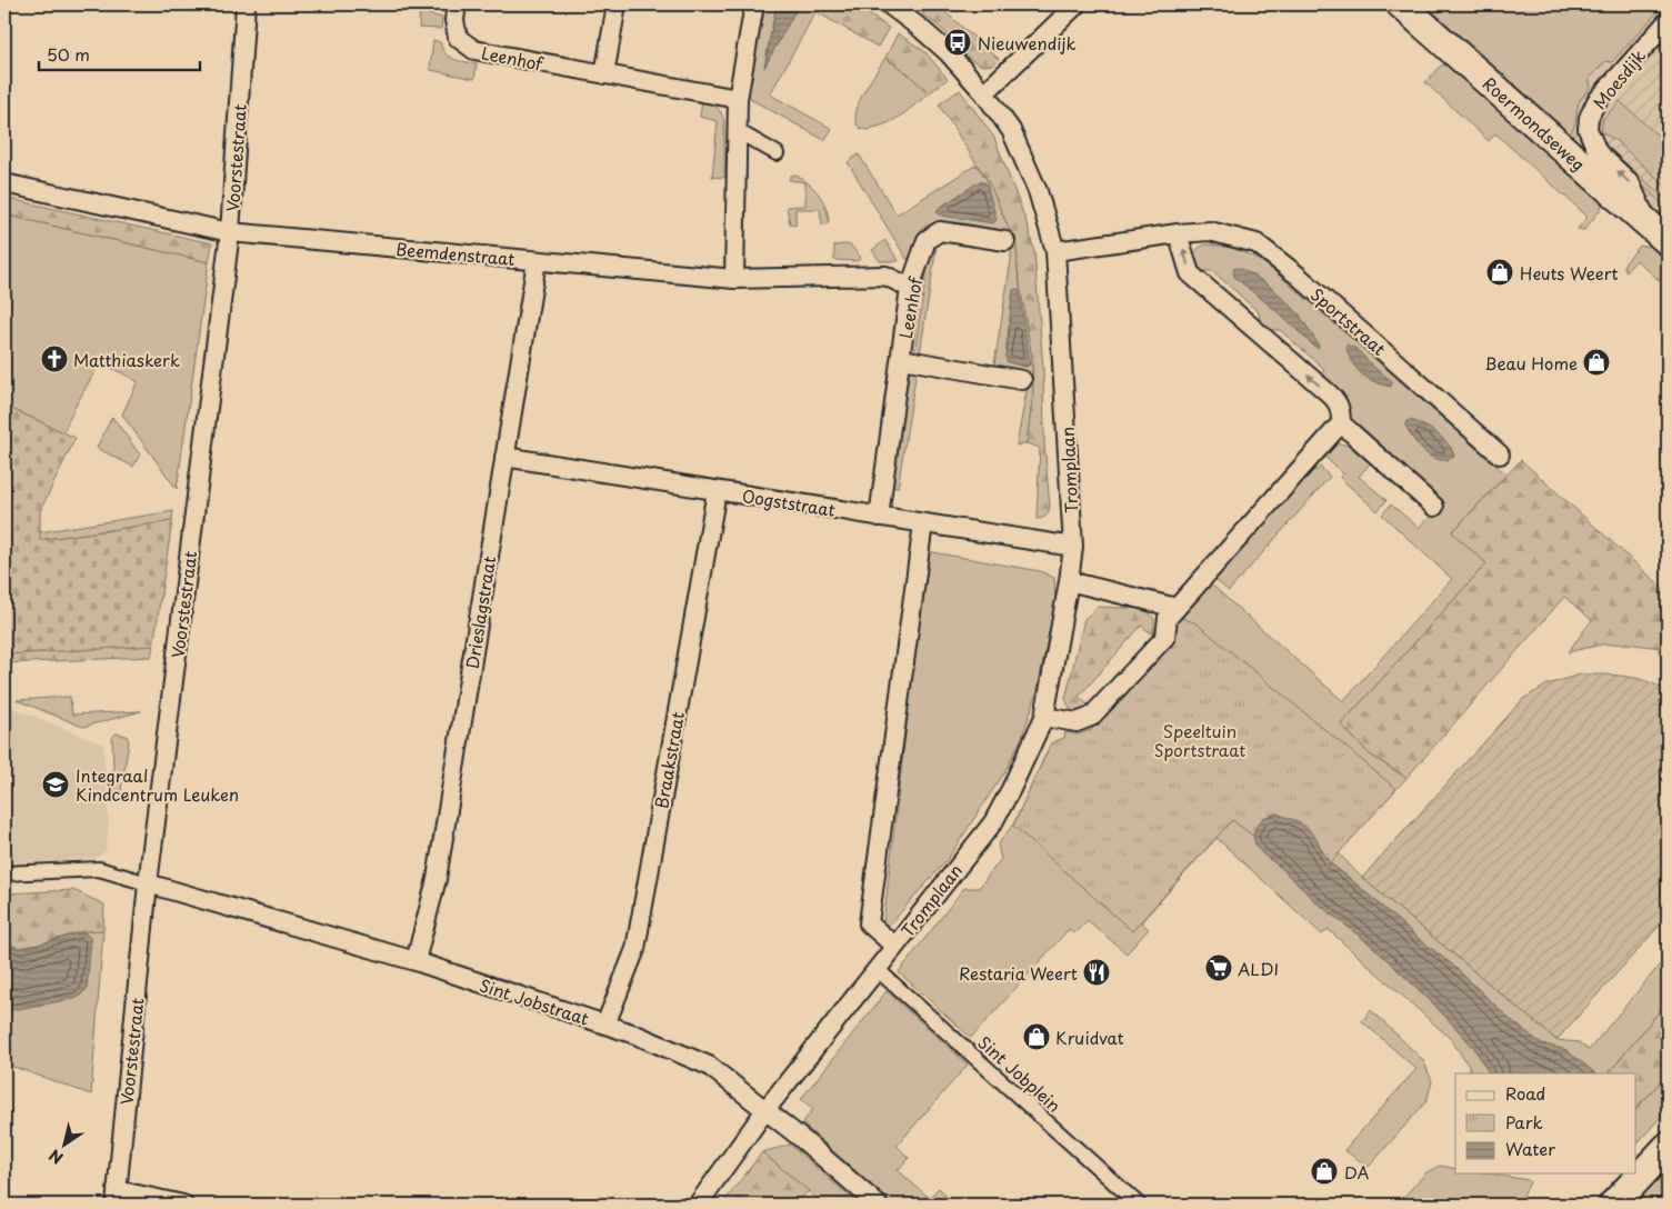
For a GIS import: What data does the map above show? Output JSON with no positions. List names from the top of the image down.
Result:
{
  "streets": {
    "main road": ["Roermondseweg"],
    "street": [
      "Leenhof",
      "Moesdijk",
      "Voorstestraat",
      "Beemdenstraat",
      "Sportstraat",
      "Tromplaan",
      "Oogststraat",
      "Drieslagstraat",
      "Braakstraat",
      "Sint Jobstraat",
      "Sint Jobplein"
    ]
  },
  "crossings": [
    ["Leenhof", "Beemdenstraat"],
    ["Leenhof", "Oogststraat"],
    ["Moesdijk", "Roermondseweg"],
    ["Voorstestraat", "Beemdenstraat"],
    ["Voorstestraat", "Sint Jobstraat"],
    ["Beemdenstraat", "Drieslagstraat"],
    ["Sportstraat", "Tromplaan"],
    ["Tromplaan", "Oogststraat"],
    ["Tromplaan", "Sint Jobstraat"],
    ["Tromplaan", "Sint Jobplein"],
    ["Oogststraat", "Drieslagstraat"],
    ["Oogststraat", "Braakstraat"],
    ["Drieslagstraat", "Sint Jobstraat"],
    ["Braakstraat", "Sint Jobstraat"]
  ],
  "one_way": ["Moesdijk"],
  "parks": ["Speeltuin Sportstraat"],
  "places": {
    "bus stop": ["Nieuwendijk"],
    "shop": [
      "Heuts Weert",
      "Beau Home",
      "Kruidvat",
      "DA"
    ],
    "church": ["Matthiaskerk"],
    "school or university": ["Integraal Kindcentrum Leuken"],
    "supermarket": ["ALDI"],
    "restaurant": ["Restaria Weert"]
  },
  "legend": ["Road", "Park", "Water"],
  "scale_bar": "50 m",
  "north": "bottom left"
}
